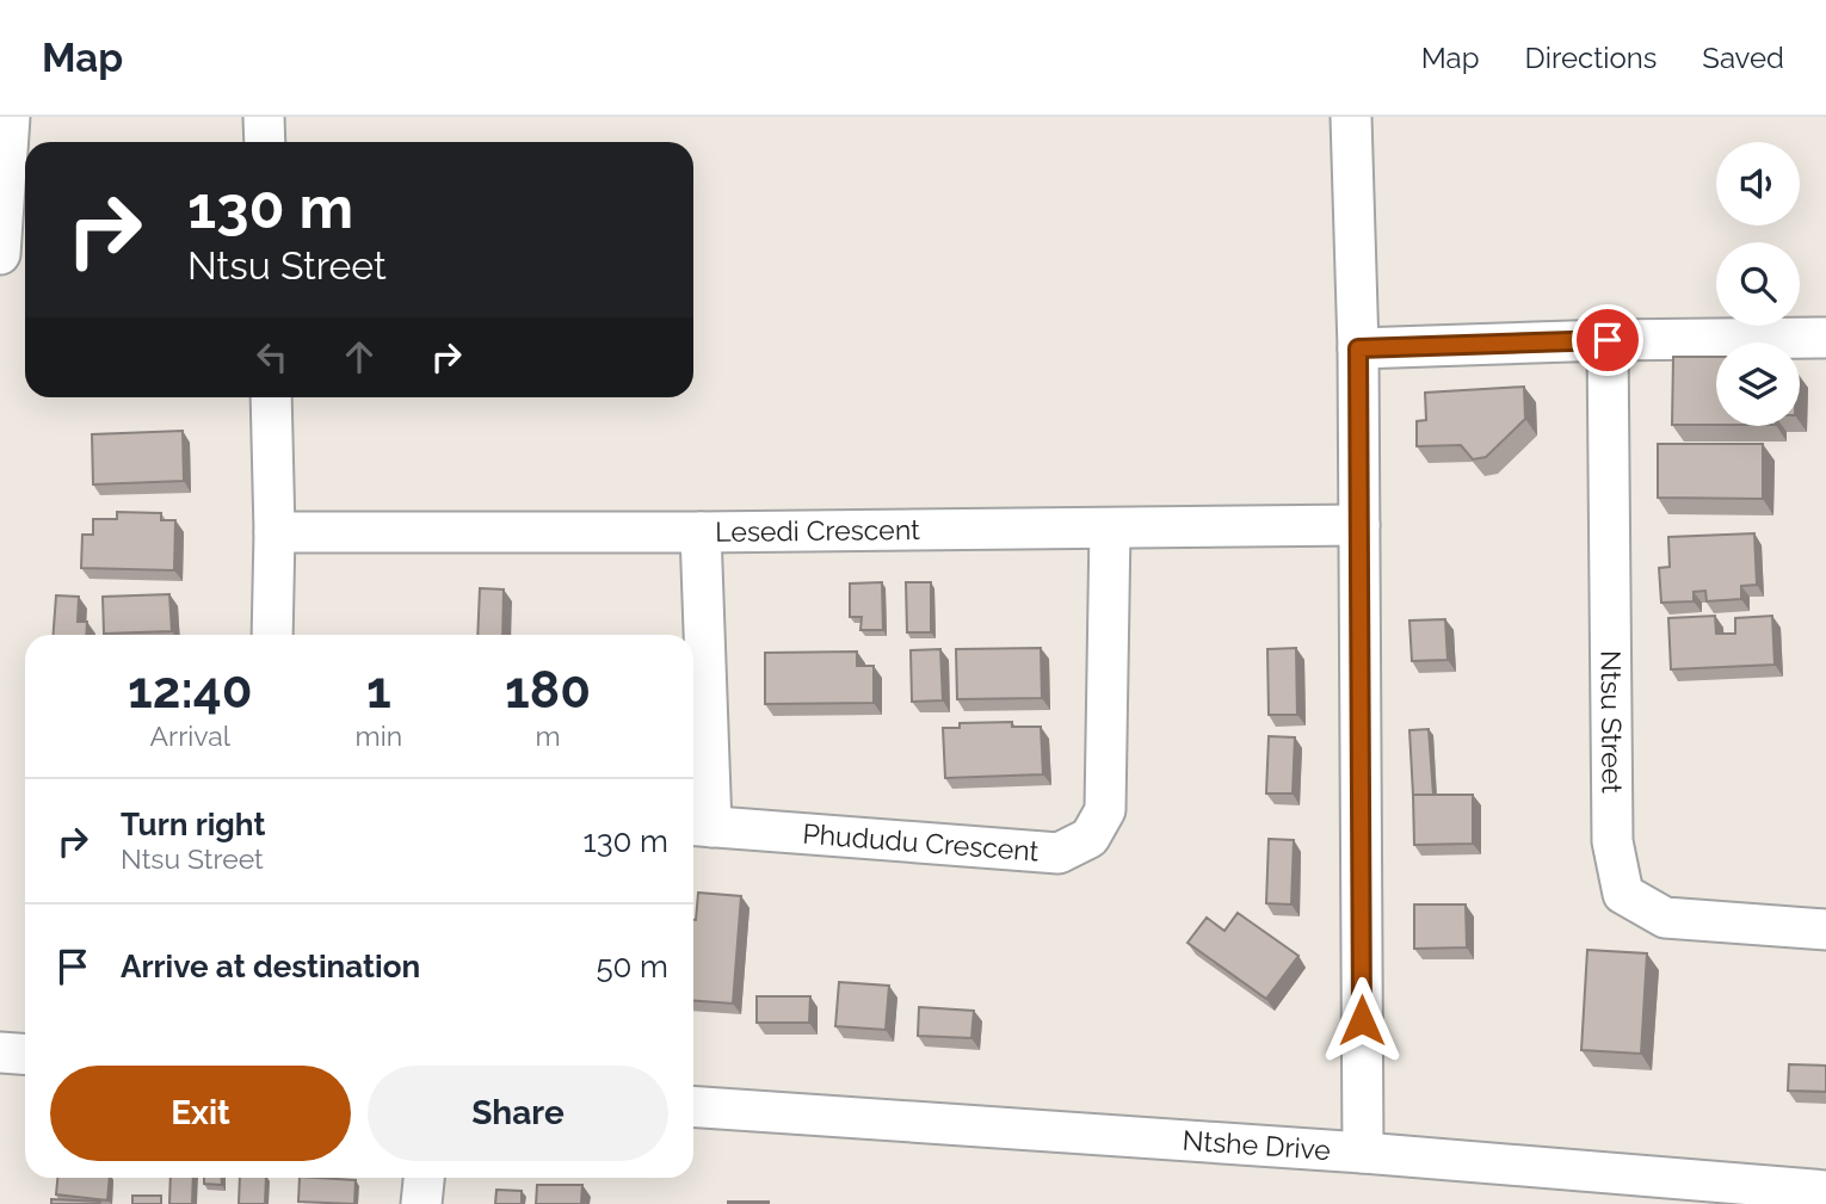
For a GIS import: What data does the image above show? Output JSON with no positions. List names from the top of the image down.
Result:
{
  "streets": {
    "street": [
      "Lesedi Crescent",
      "Ntsu Street",
      "Phududu Crescent",
      "Ntshe Drive"
    ]
  },
  "crossings": [
    ["Lesedi Crescent", "Phududu Crescent"]
  ],
  "page": {
    "header": "Map",
    "nav": ["Map", "Directions", "Saved"],
    "turn": ["130 m", "Ntsu Street"],
    "eta": [
      "12:40",
      "Arrival",
      "1",
      "min",
      "180",
      "m"
    ],
    "list": [
      {
        "name": "Turn right",
        "note": "Ntsu Street",
        "value": "130 m"
      },
      {
        "name": "Arrive at destination",
        "value": "50 m"
      }
    ],
    "buttons": ["Exit", "Share"]
  }
}
